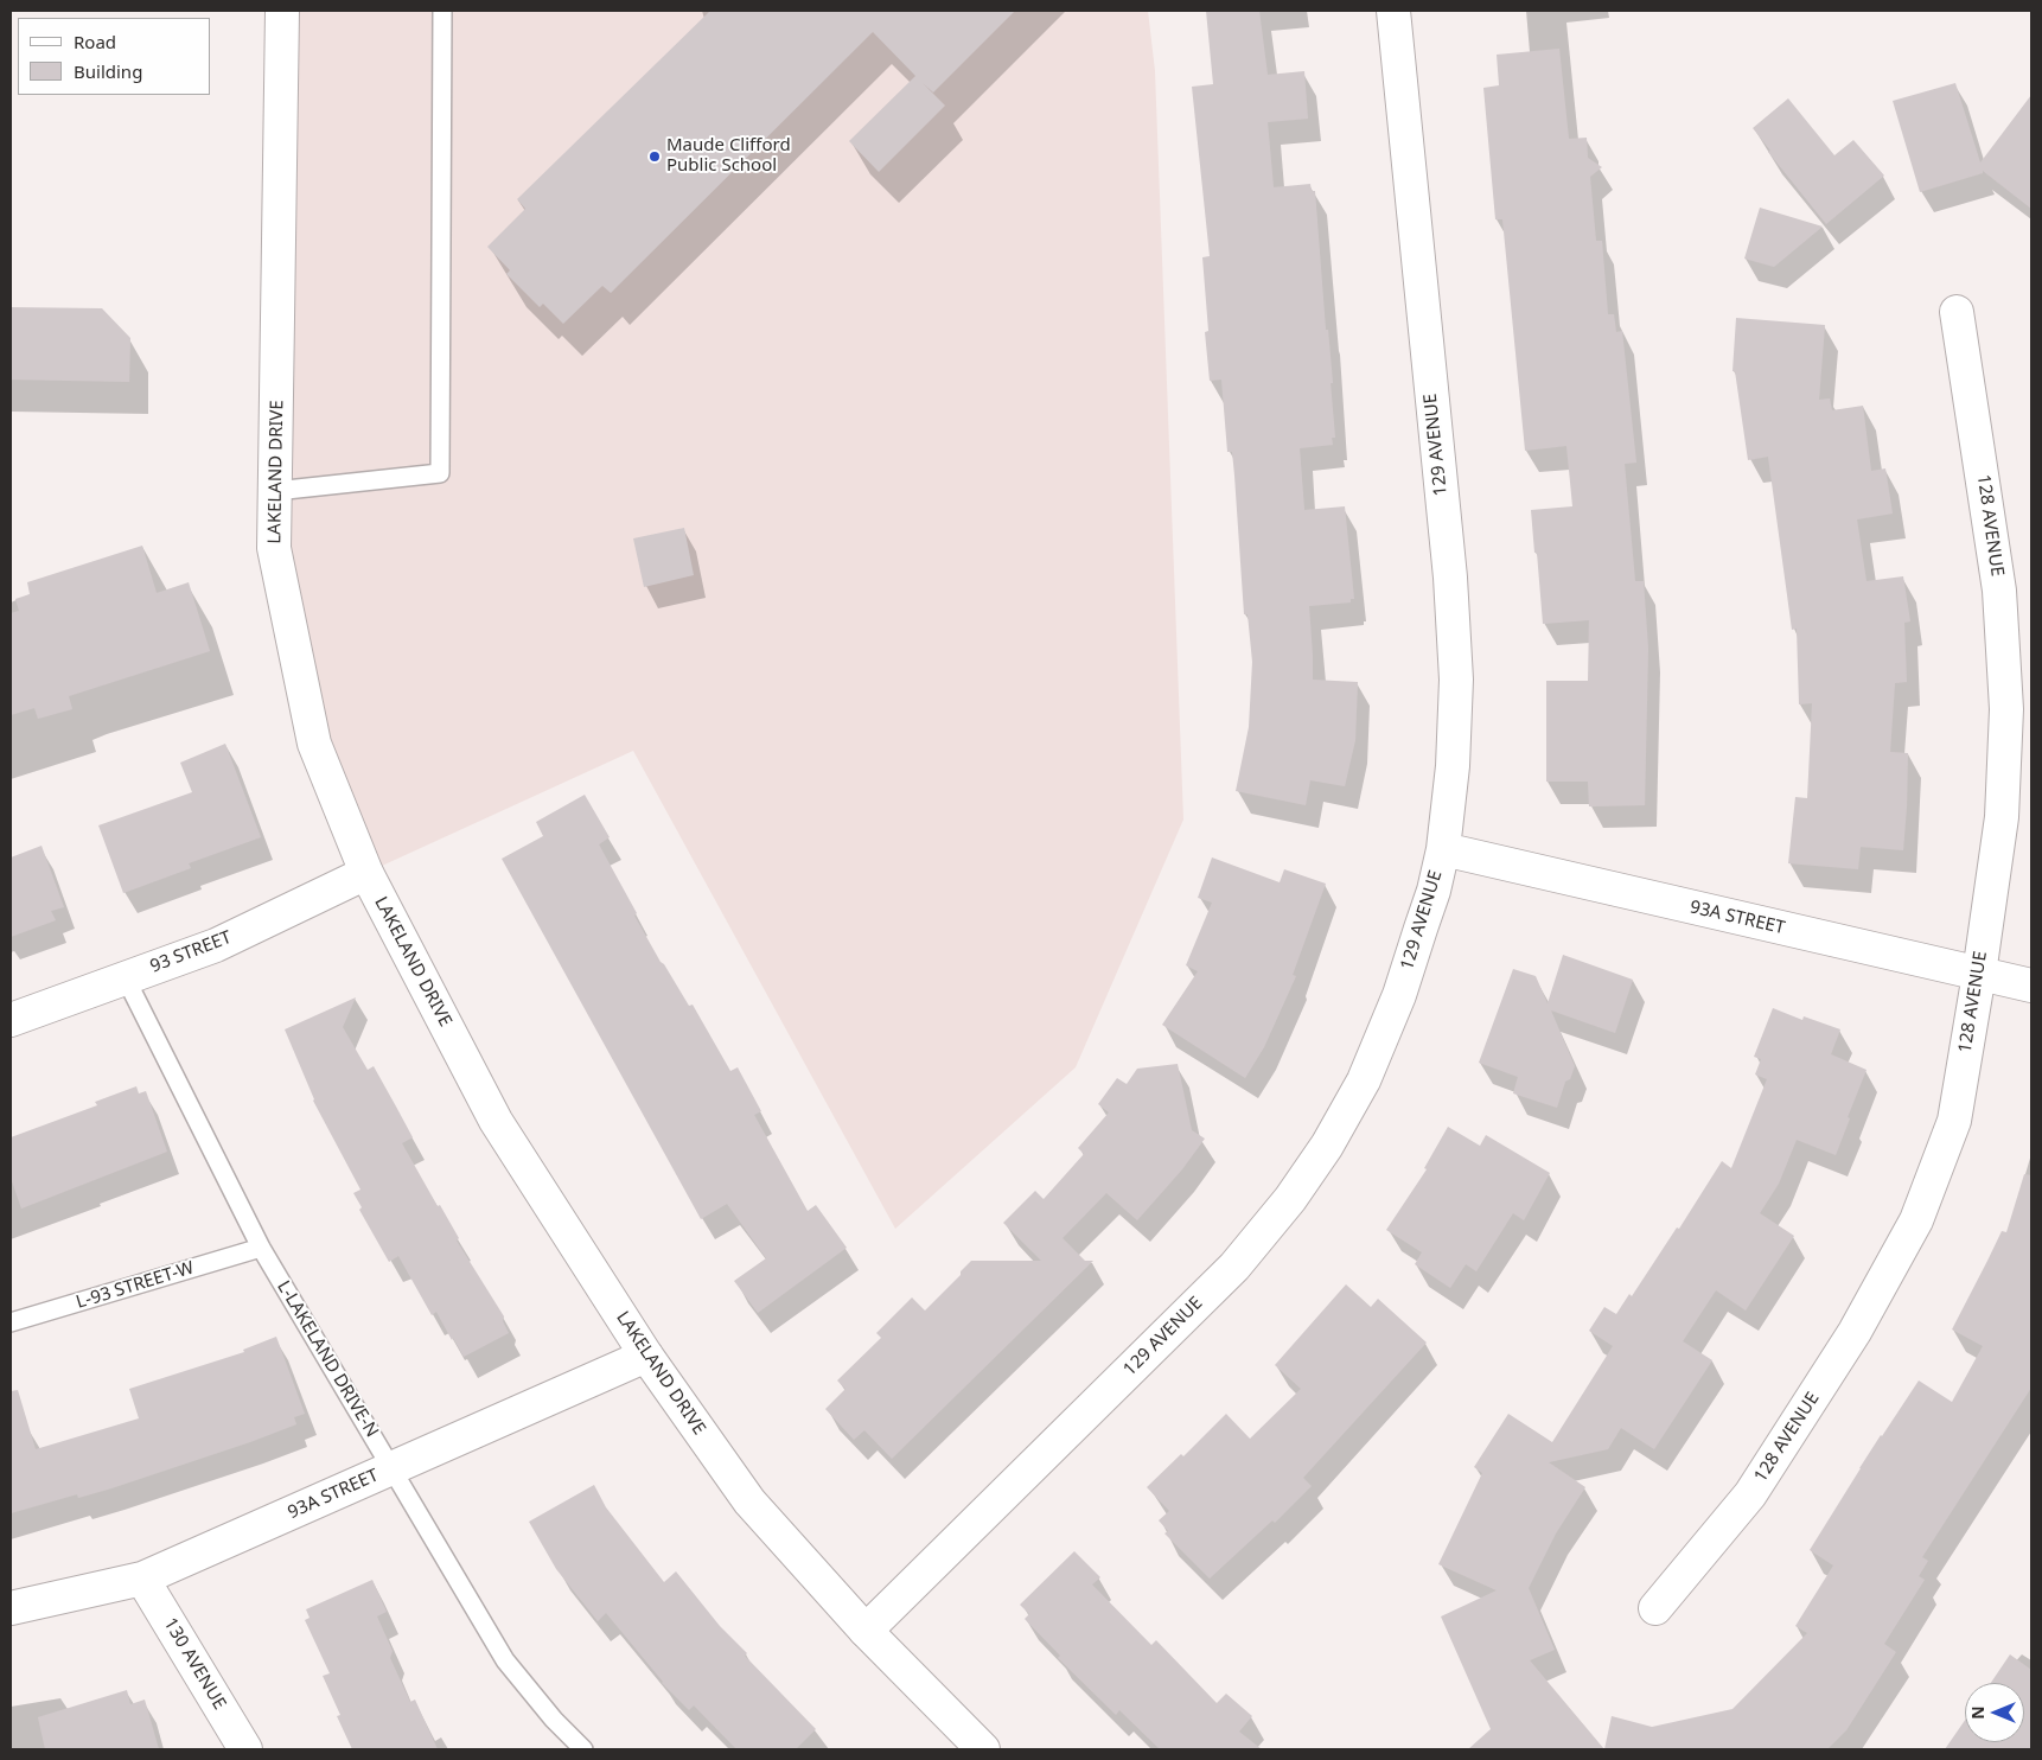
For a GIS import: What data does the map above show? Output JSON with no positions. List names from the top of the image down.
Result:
{
  "streets": {
    "street": [
      "129 AVENUE",
      "LAKELAND DRIVE",
      "128 AVENUE",
      "93A STREET",
      "93 STREET",
      "130 AVENUE"
    ],
    "lane": ["L-93 STREET-W", "L-LAKELAND DRIVE-N"]
  },
  "crossings": [
    ["129 AVENUE", "LAKELAND DRIVE"],
    ["129 AVENUE", "93A STREET"],
    ["LAKELAND DRIVE", "93A STREET"],
    ["LAKELAND DRIVE", "93 STREET"],
    ["128 AVENUE", "93A STREET"],
    ["93A STREET", "L-LAKELAND DRIVE-N"],
    ["93A STREET", "130 AVENUE"],
    ["93 STREET", "L-LAKELAND DRIVE-N"],
    ["L-93 STREET-W", "L-LAKELAND DRIVE-N"]
  ],
  "places": ["Maude Clifford Public School"],
  "legend": ["Road", "Building"],
  "north": "left"
}
